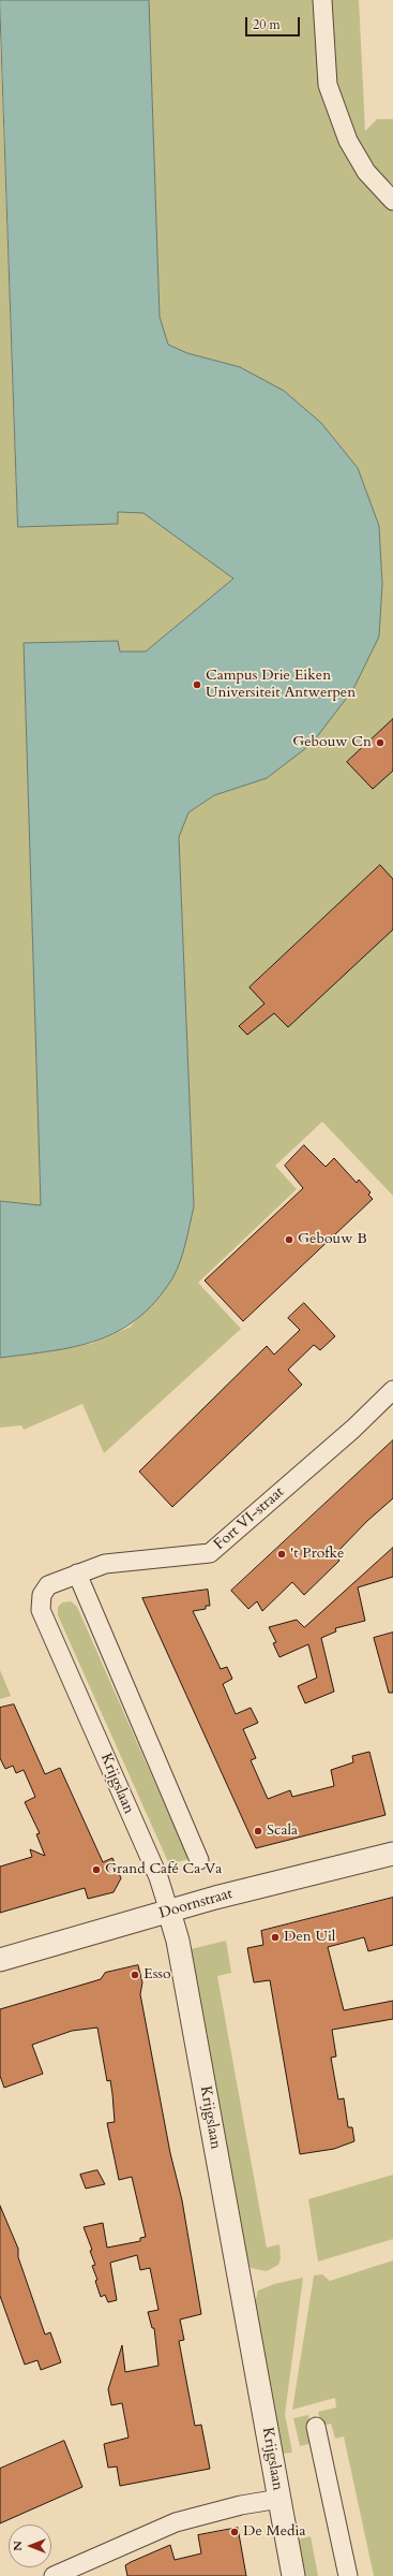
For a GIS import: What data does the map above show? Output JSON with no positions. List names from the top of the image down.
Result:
{
  "streets": {
    "street": ["Fort VI-straat", "Krijgslaan", "Doornstraat"]
  },
  "crossings": [
    ["Fort VI-straat", "Krijgslaan"],
    ["Krijgslaan", "Doornstraat"]
  ],
  "places": [
    "Campus Drie Eiken Universiteit Antwerpen",
    "Gebouw Cn",
    "Gebouw B",
    "'t Profke",
    "Scala",
    "Grand Café Ca Va",
    "Den Uil",
    "Esso",
    "De Media"
  ],
  "scale_bar": "20 m",
  "north": "left"
}
